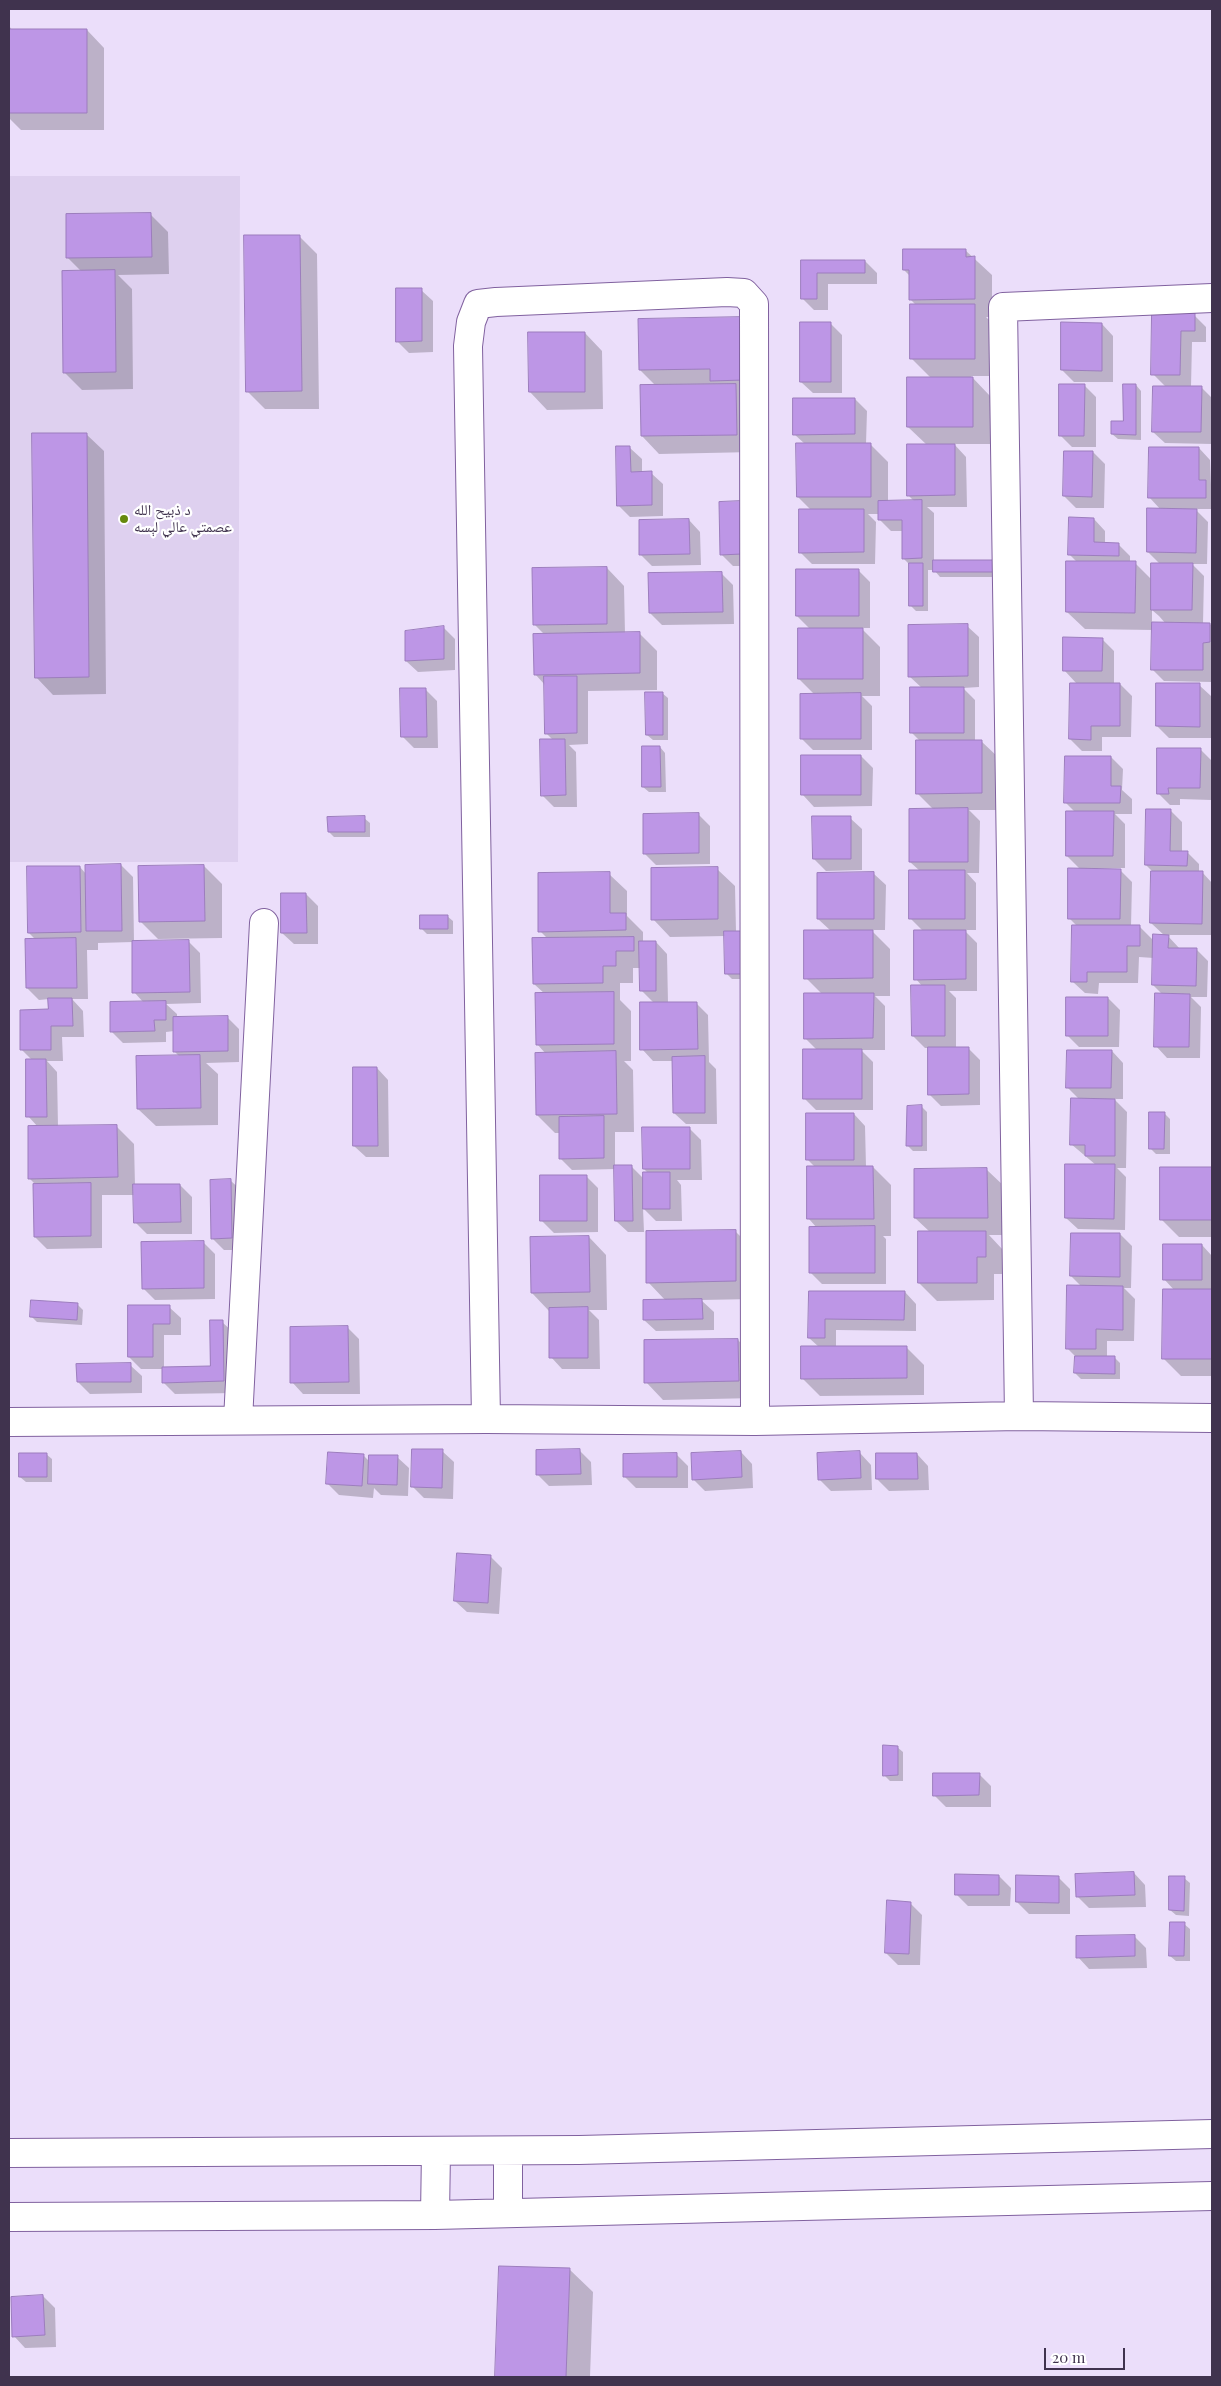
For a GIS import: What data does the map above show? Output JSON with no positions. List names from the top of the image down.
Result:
{
  "places": ["د ذبیح الله عصمتي عالي لېسه"],
  "scale_bar": "20 m"
}
